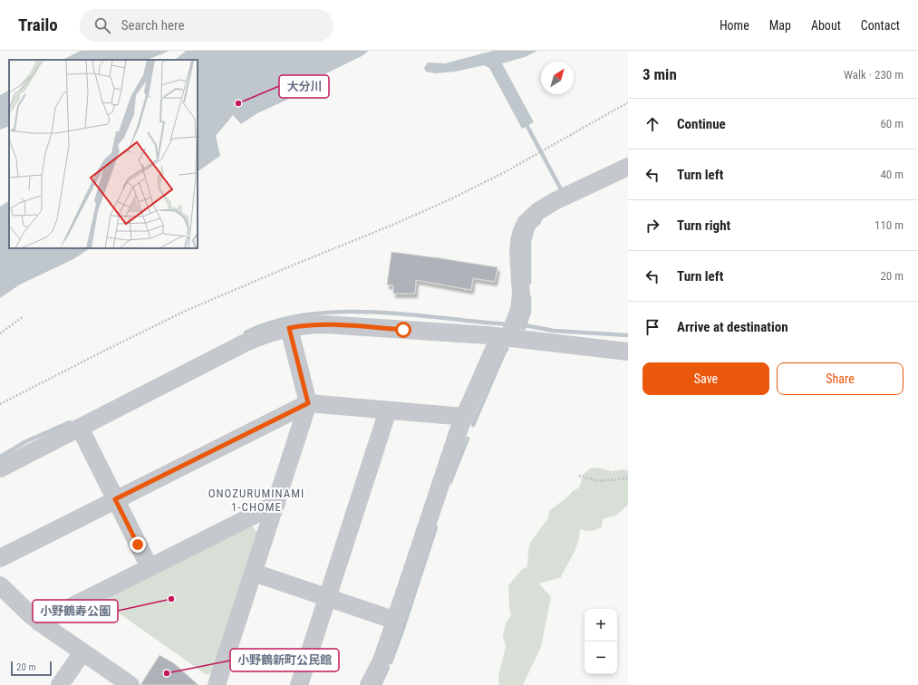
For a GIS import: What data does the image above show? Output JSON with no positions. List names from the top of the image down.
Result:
{
  "districts": ["ONOZURUMINAMI 1-CHOME"],
  "places": ["大分川", "小野鶴寿公園", "小野鶴新町公民館"],
  "scale_bar": "20 m",
  "north": "top right",
  "page": {
    "header": "Trailo",
    "search": "Search here",
    "nav": [
      "Home",
      "Map",
      "About",
      "Contact"
    ],
    "heading": ["3 min", "Walk · 230 m"],
    "list": [
      ["Continue", "60 m"],
      ["Turn left", "40 m"],
      ["Turn right", "110 m"],
      ["Turn left", "20 m"],
      "Arrive at destination"
    ],
    "buttons": ["Save", "Share"],
    "map_buttons": ["+", "−"],
    "scale": "20 m"
  }
}
